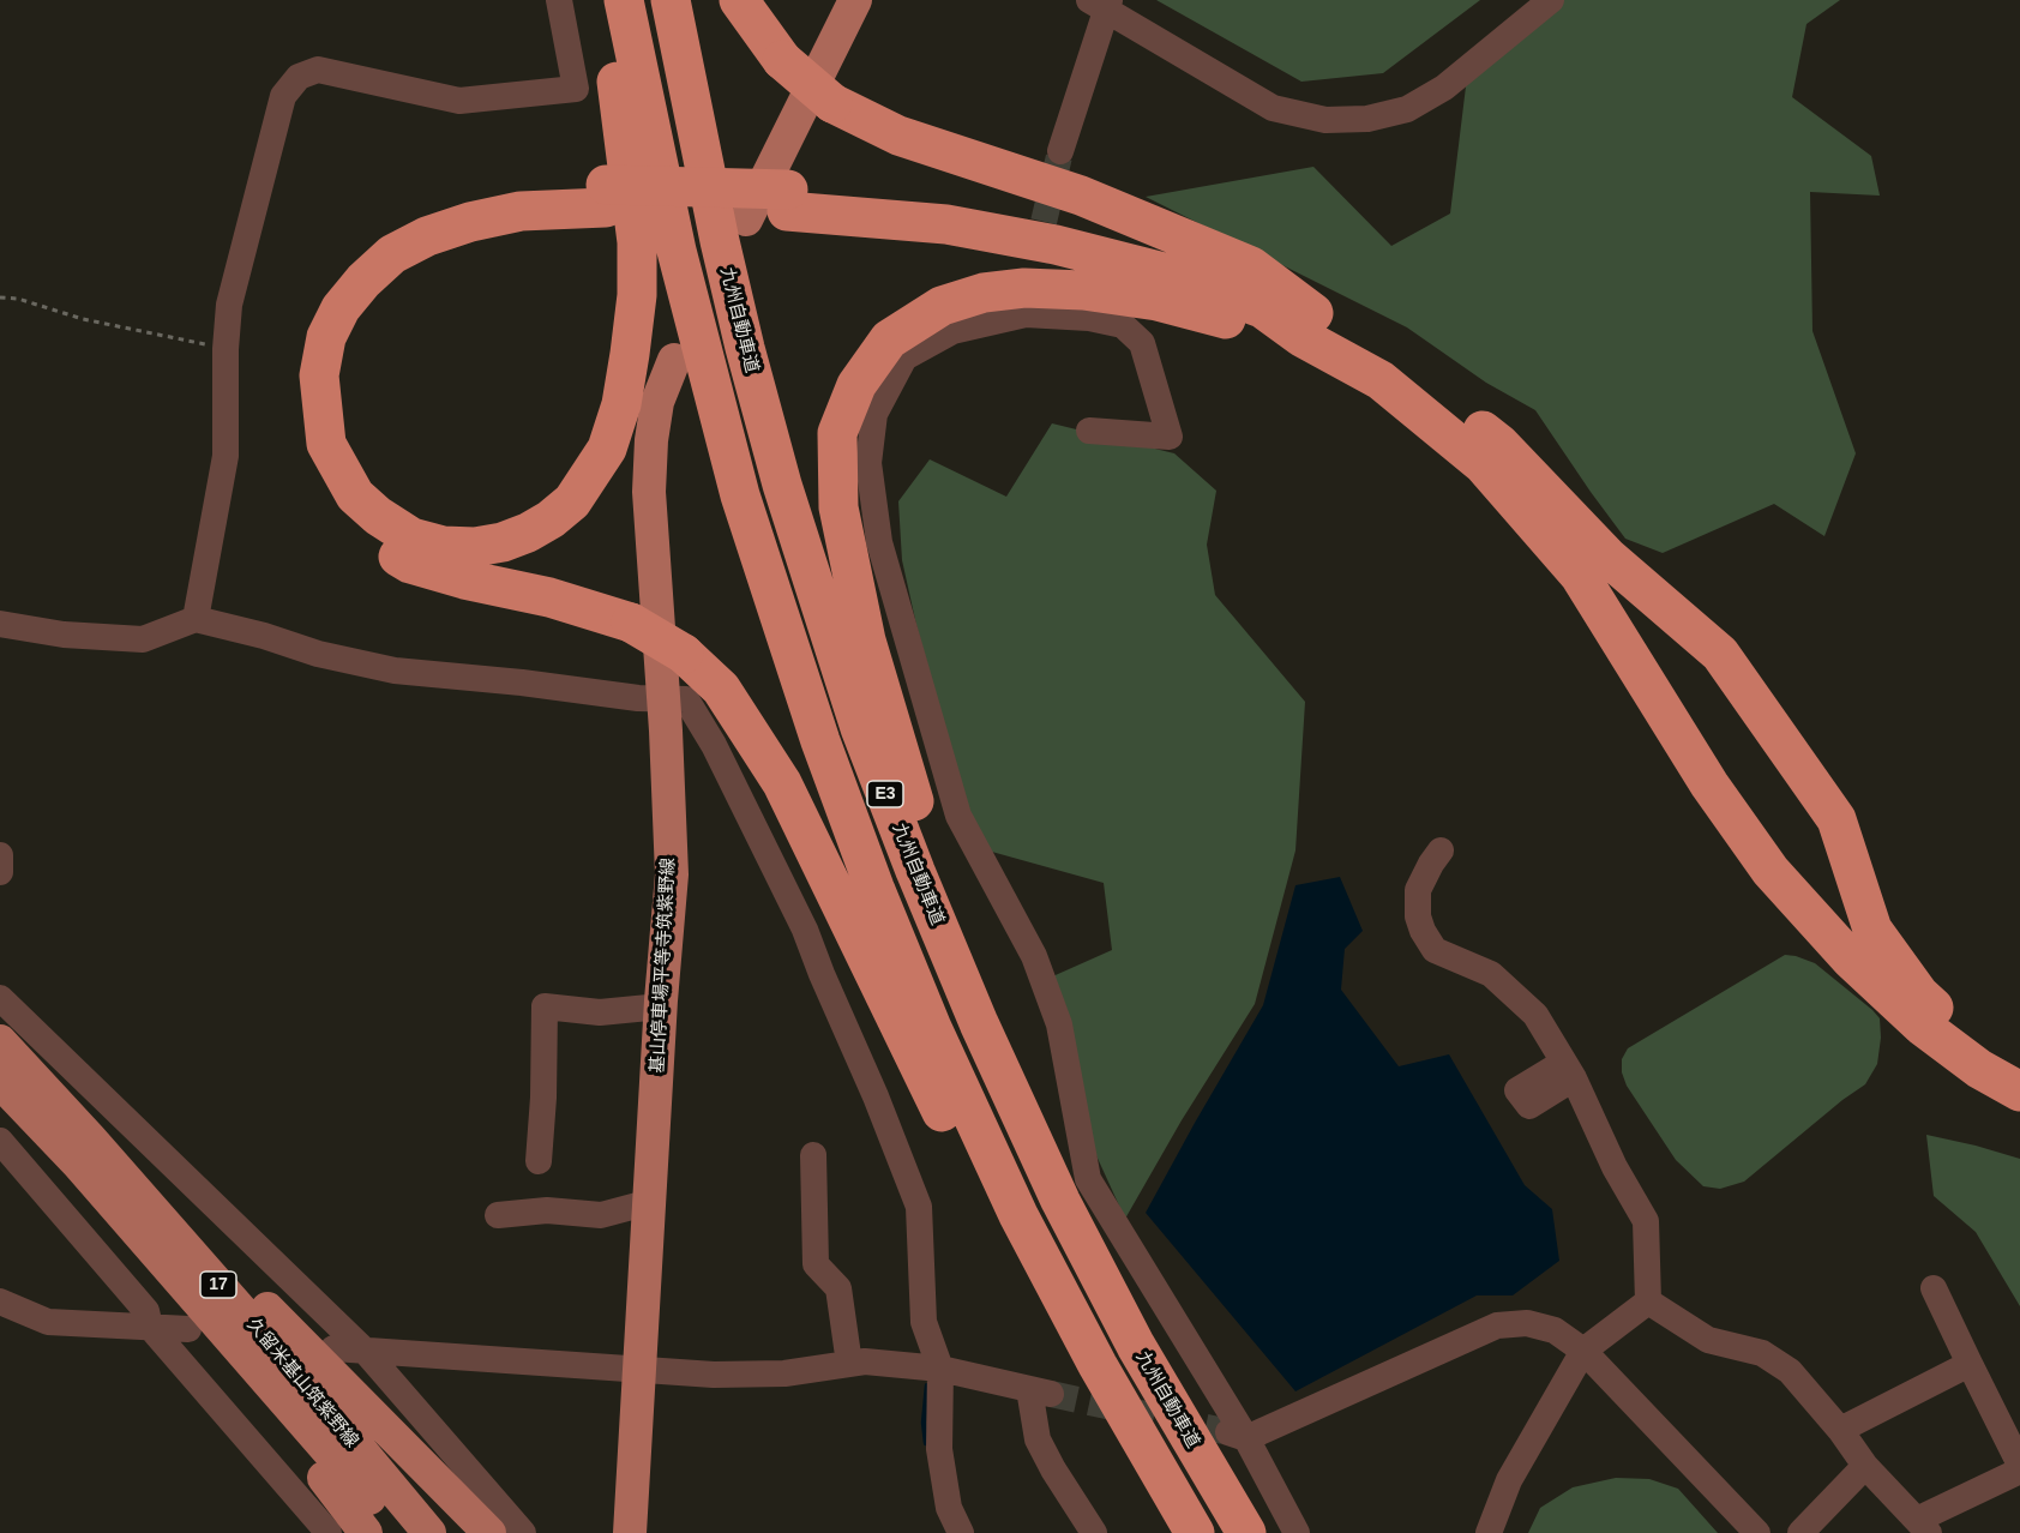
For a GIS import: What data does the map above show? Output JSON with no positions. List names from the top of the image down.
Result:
{
  "streets": {
    "highway": ["九州自動車道", "E3"],
    "main road": ["基山停車場平等寺筑紫野線", "17", "久留米基山筑紫野線"]
  }
}
